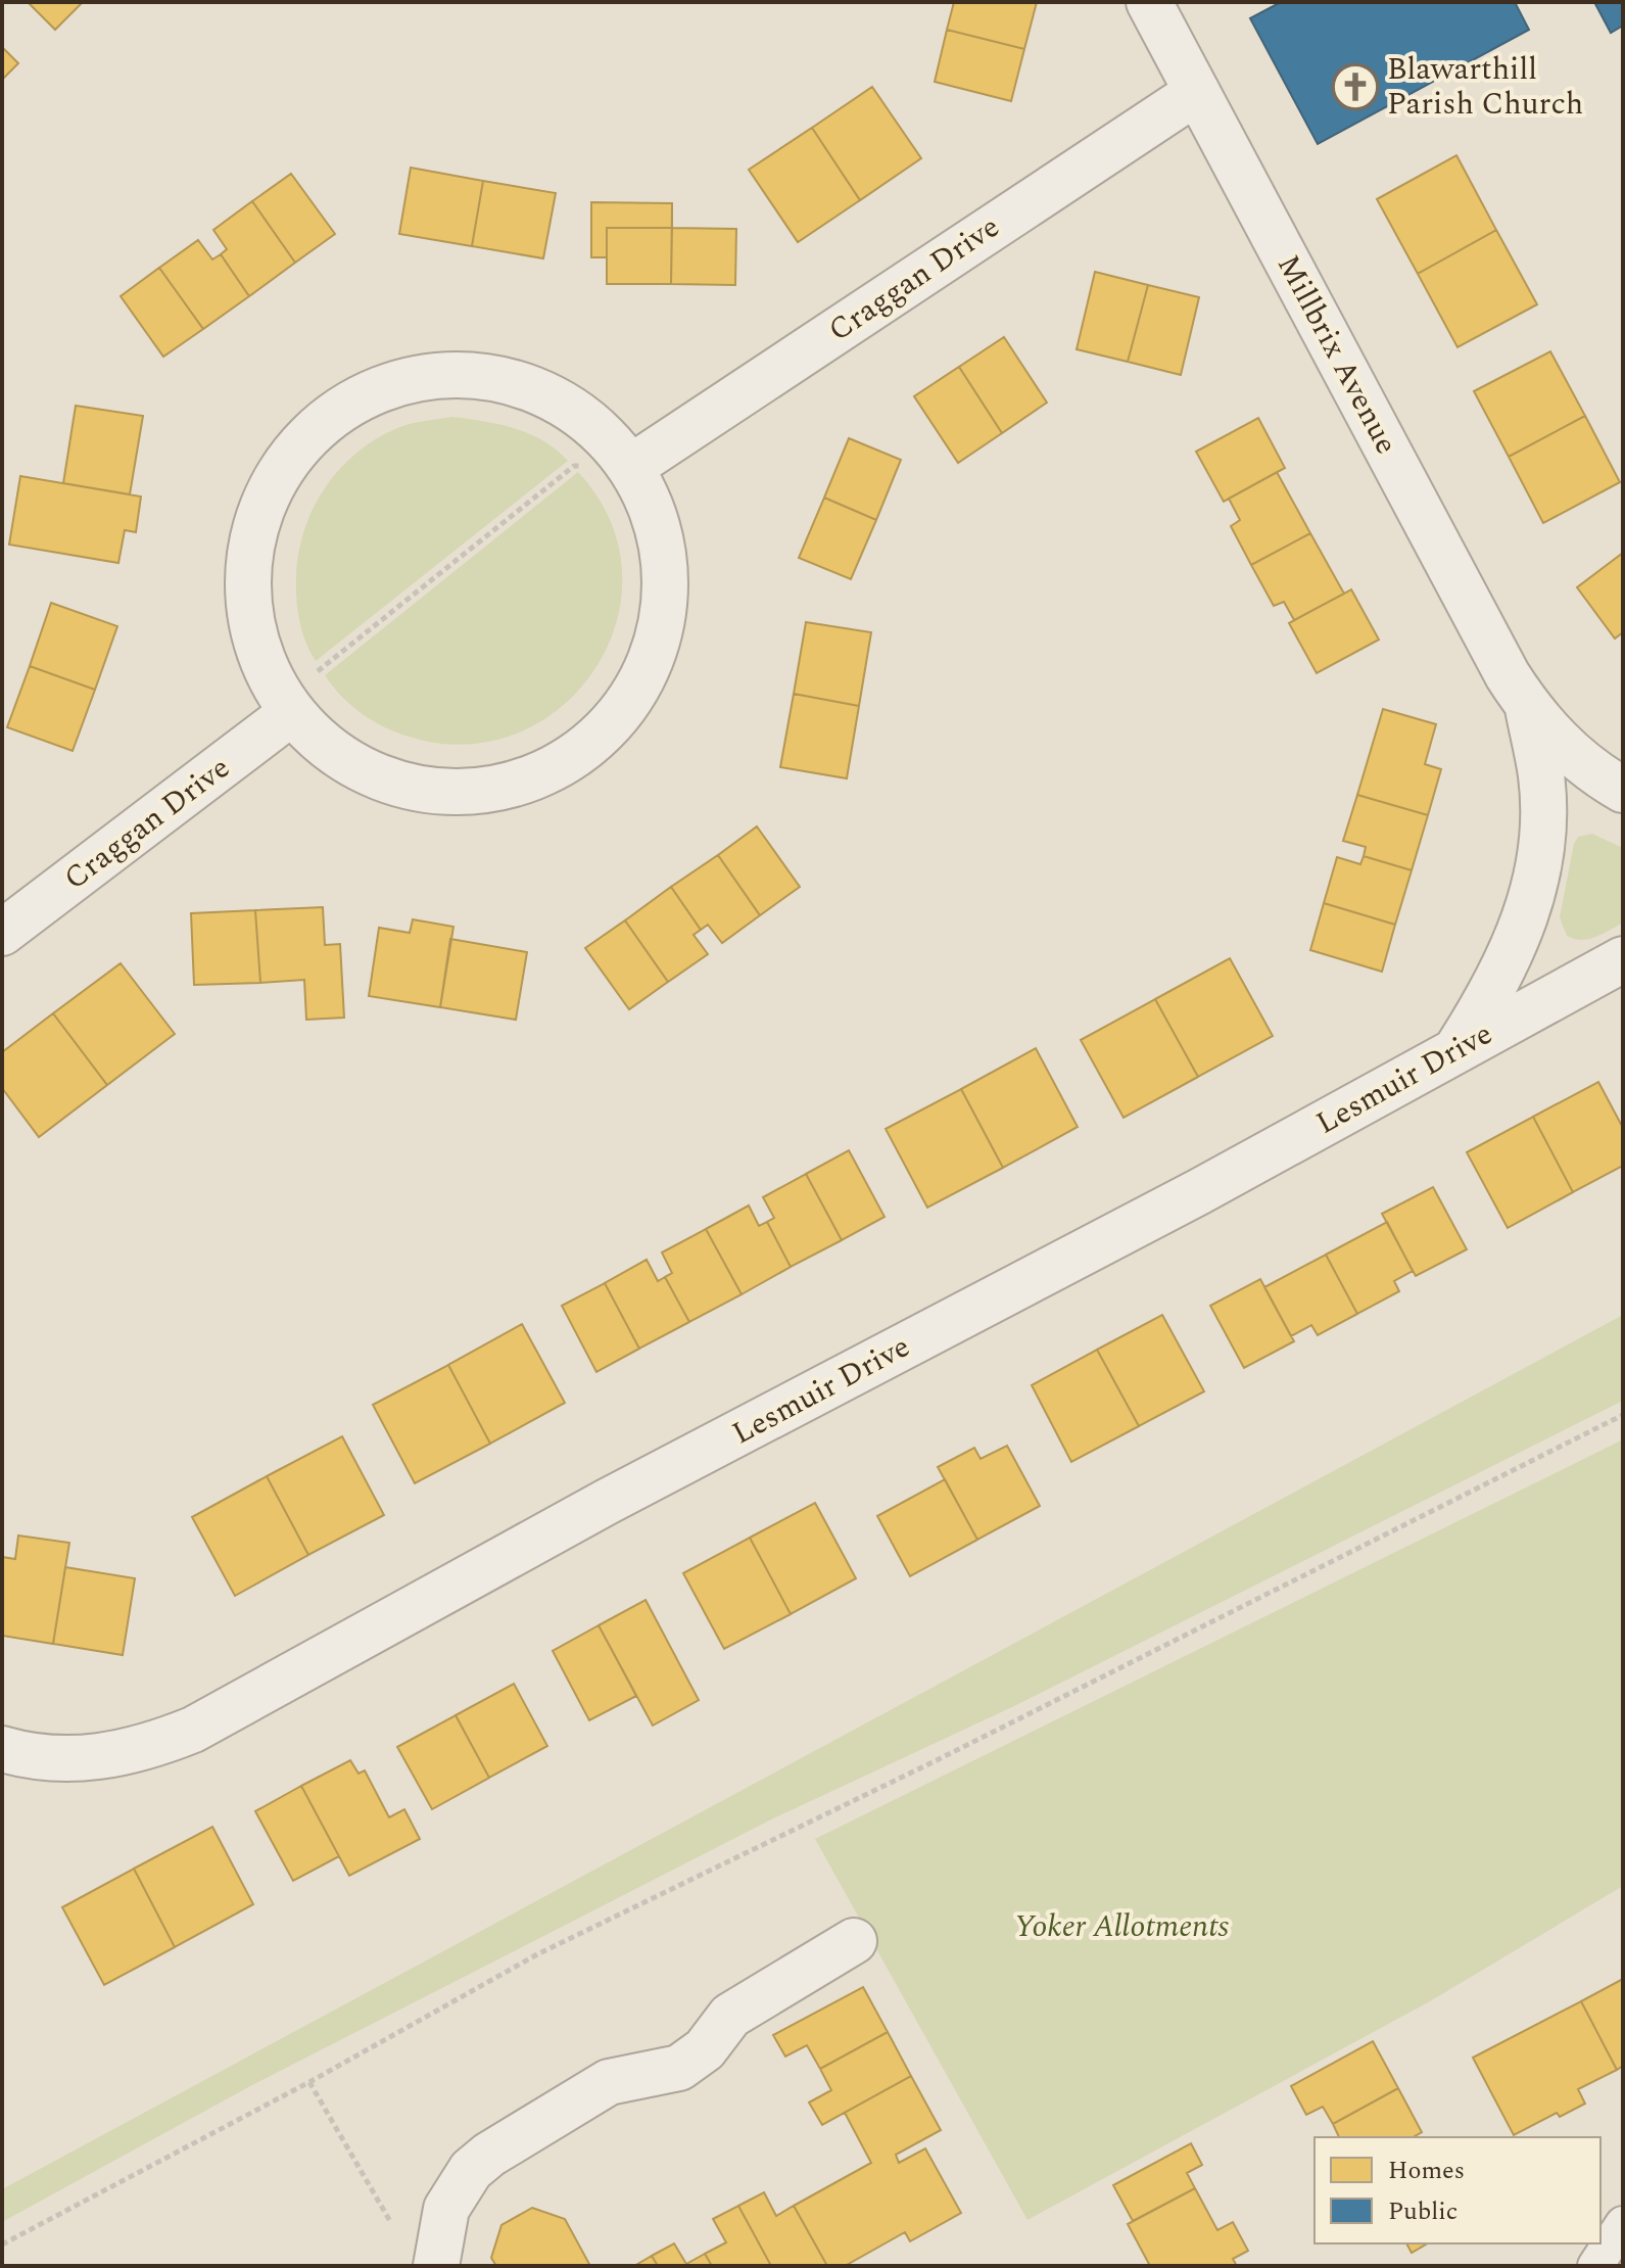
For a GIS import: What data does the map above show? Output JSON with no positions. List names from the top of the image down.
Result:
{
  "streets": {
    "street": ["Craggan Drive", "Millbrix Avenue", "Lesmuir Drive"]
  },
  "crossings": [
    ["Craggan Drive", "Millbrix Avenue"],
    ["Millbrix Avenue", "Lesmuir Drive"]
  ],
  "parks": ["Yoker Allotments"],
  "places": {
    "church": ["Blawarthill Parish Church"]
  },
  "legend": ["Homes", "Public"]
}
